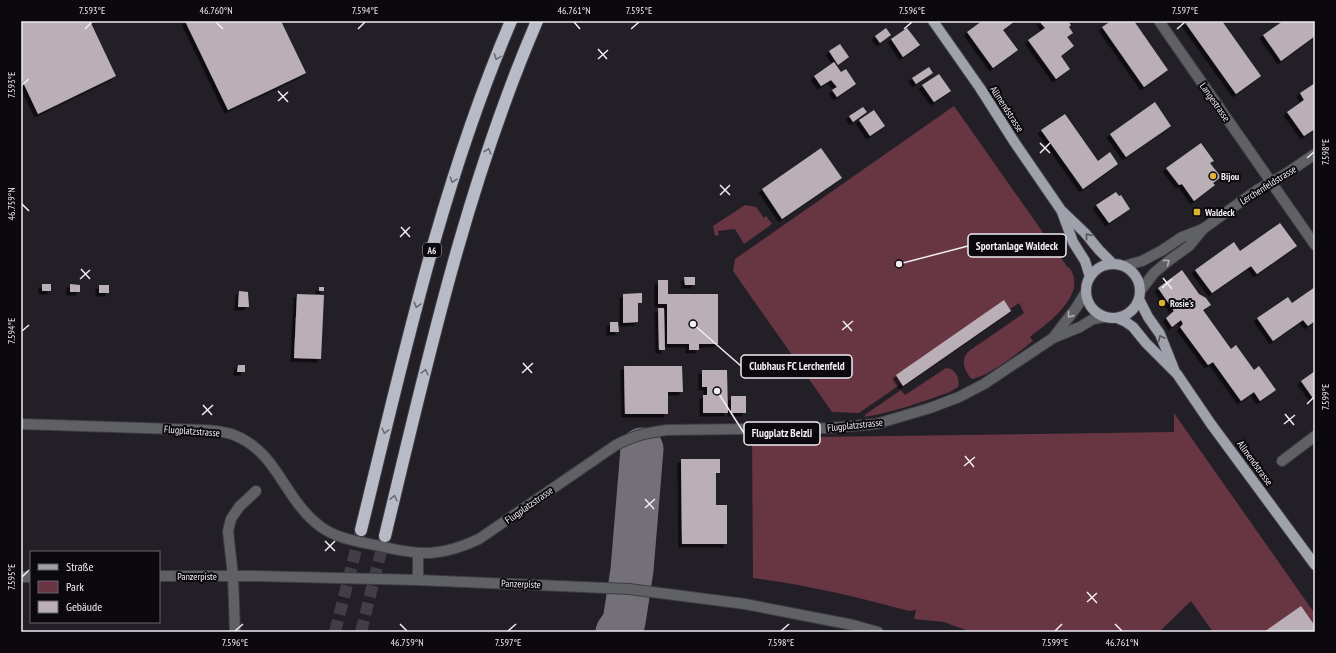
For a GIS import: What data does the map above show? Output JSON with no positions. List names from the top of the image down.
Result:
{
  "streets": {
    "highway": ["A6"],
    "main road": ["Allmendstrasse"],
    "street": [
      "Langestrasse",
      "Lerchenfeldstrasse",
      "Flugplatzstrasse",
      "Panzerpiste"
    ]
  },
  "crossings": [
    ["Langestrasse", "Lerchenfeldstrasse"],
    ["Allmendstrasse", "Lerchenfeldstrasse"],
    ["Allmendstrasse", "Flugplatzstrasse"],
    ["Lerchenfeldstrasse", "Flugplatzstrasse"]
  ],
  "places": {
    "other": [
      "Bijou",
      "Sportanlage Waldeck",
      "Rosie's",
      "Clubhaus FC Lerchenfeld",
      "Flugplatz Beizli"
    ],
    "transit": ["Waldeck"]
  },
  "legend": ["Straße", "Park", "Gebäude"],
  "coordinates": [
    "7.593°E",
    "46.760°N",
    "7.594°E",
    "46.761°N",
    "7.595°E",
    "7.596°E",
    "7.597°E",
    "7.598°E",
    "46.759°N",
    "7.599°E"
  ]
}
